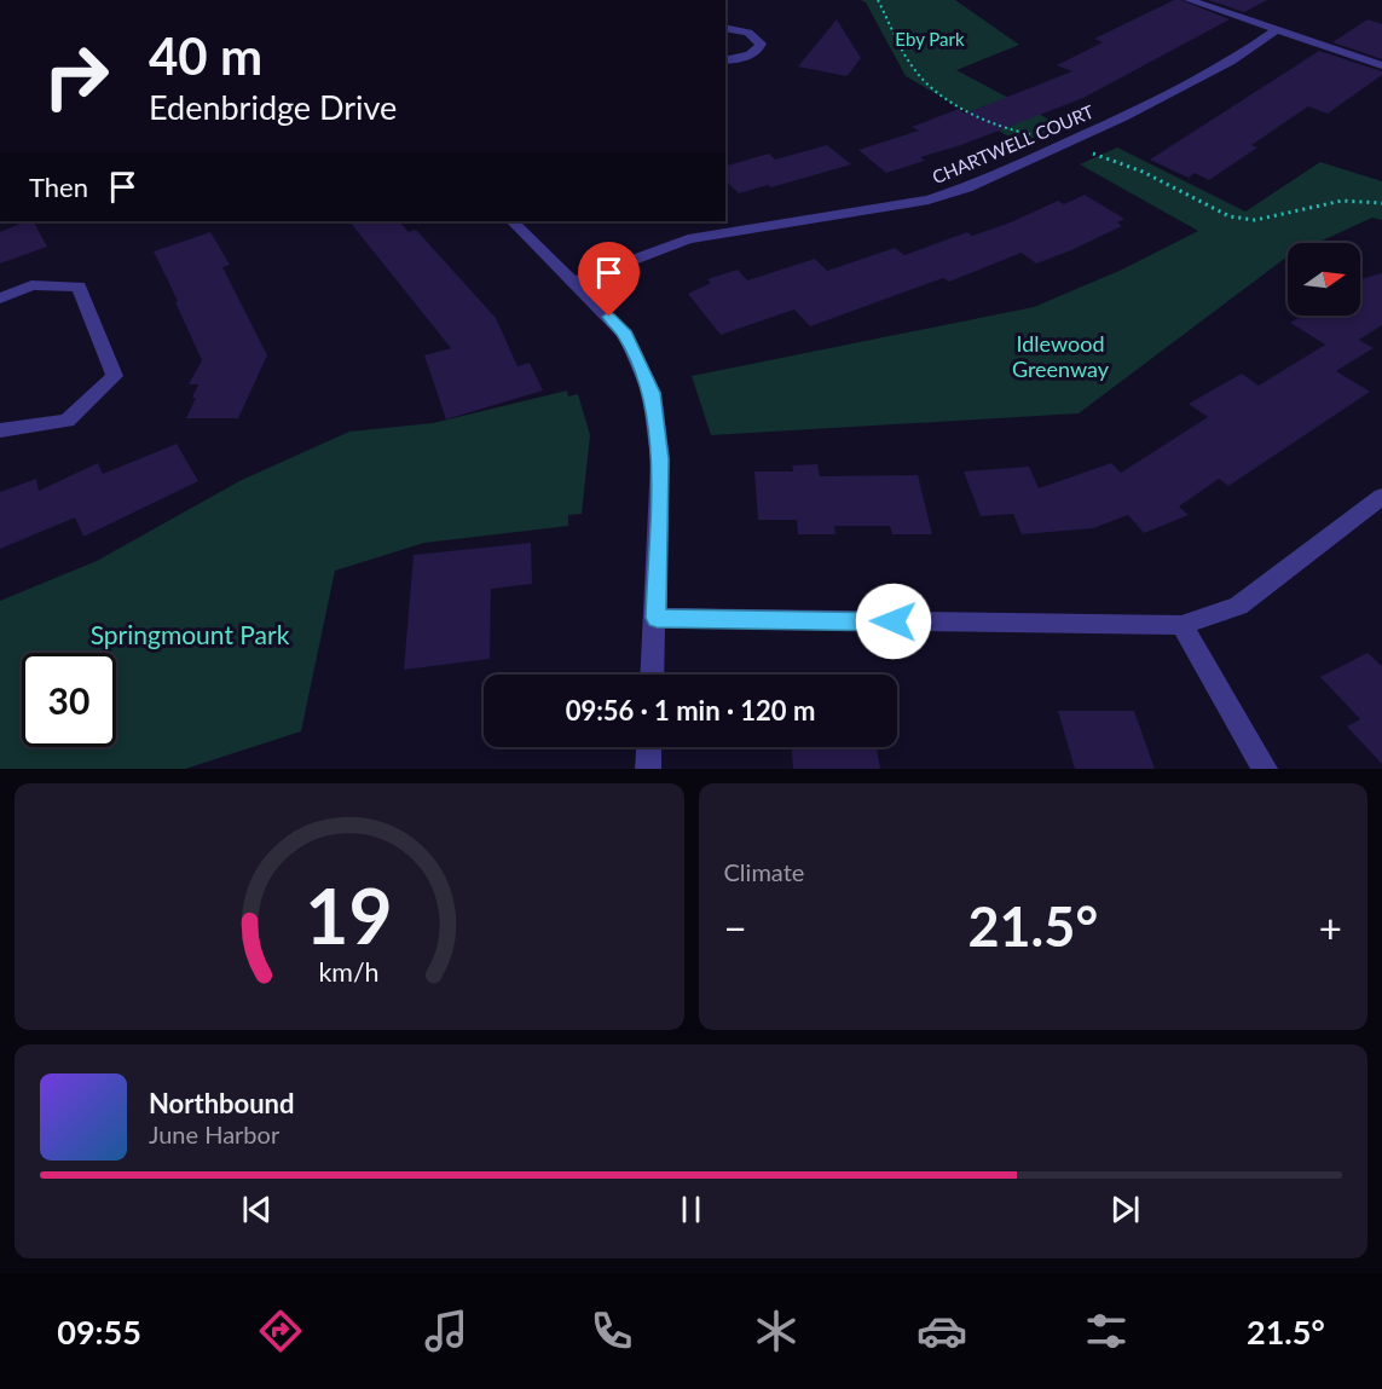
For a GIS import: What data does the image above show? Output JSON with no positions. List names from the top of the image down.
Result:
{
  "streets": {
    "street": ["CHARTWELL COURT"]
  },
  "parks": ["Eby Park", "Idlewood Greenway", "Springmount Park"],
  "north": "right",
  "page": {
    "turn": ["40 m", "Edenbridge Drive"],
    "then": "Then",
    "limit": "30",
    "trip": "09:56 · 1 min · 120 m",
    "tile": "Climate",
    "heat": ["−", "21.5°", "+"],
    "song": ["Northbound", "June Harbor"],
    "tabs": ["09:55", "21.5°"],
    "gauge": ["19", "km/h"]
  }
}
